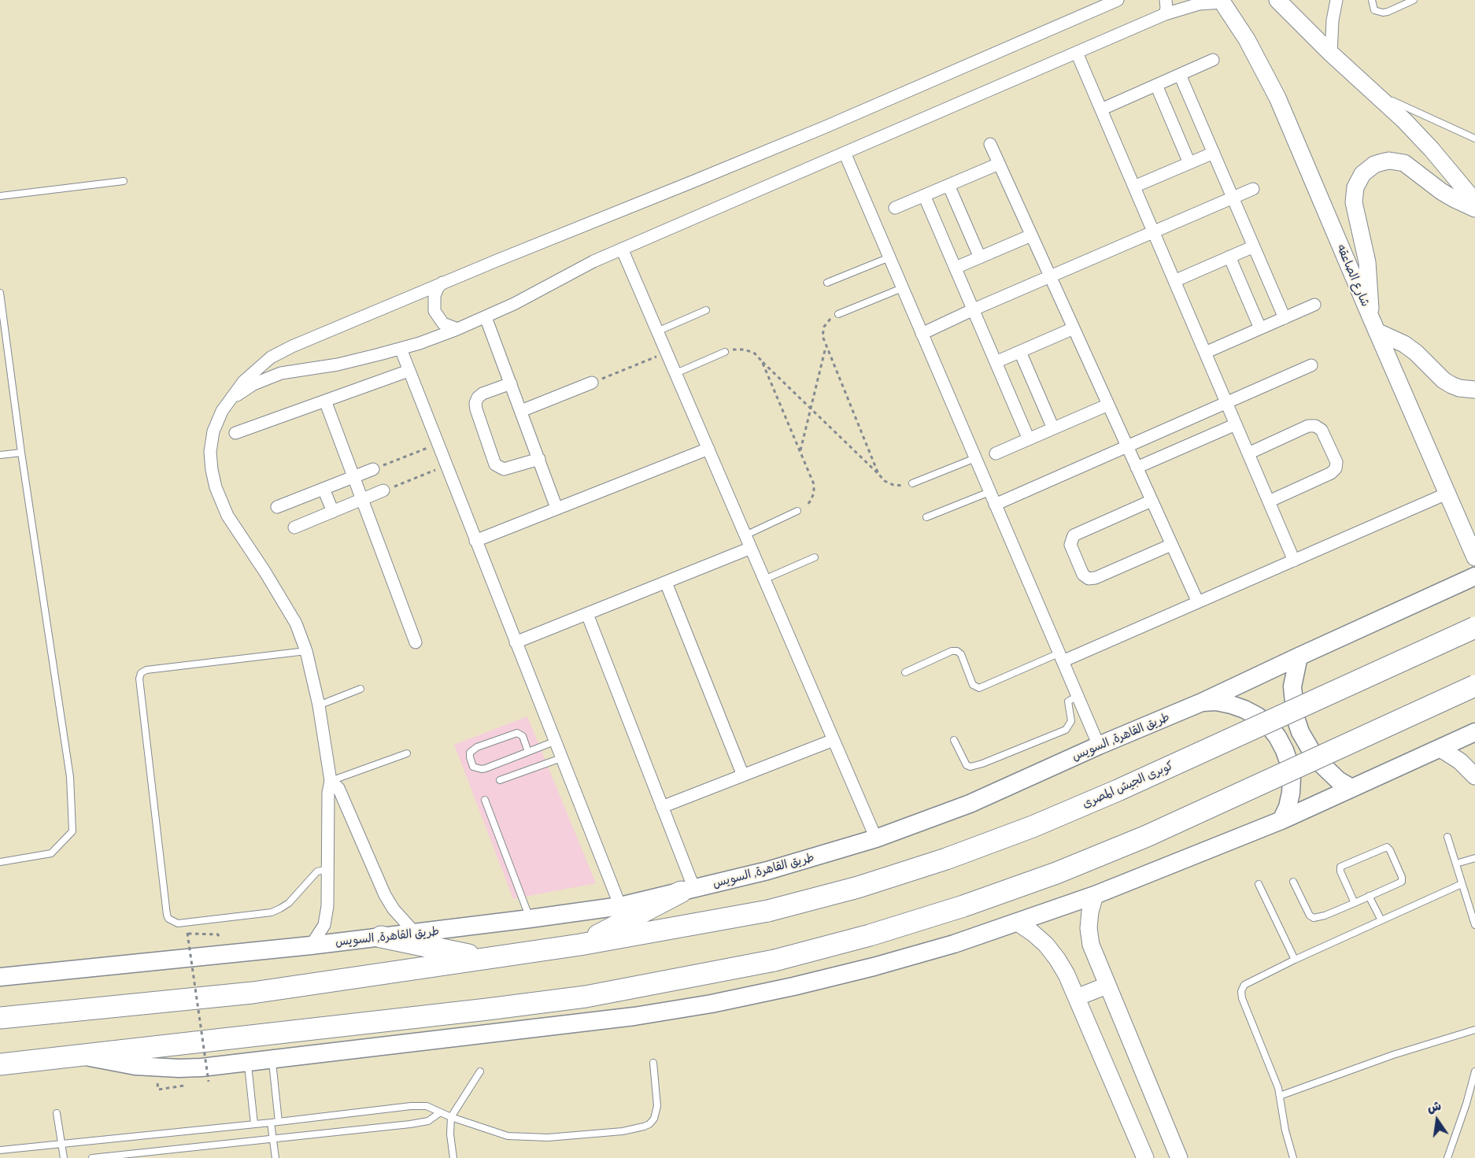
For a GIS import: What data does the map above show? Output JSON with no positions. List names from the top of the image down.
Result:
{
  "streets": {
    "highway": ["كوبرى الجيش المصرى"],
    "main road": ["طريق القاهرة, السويس"],
    "street": ["شارع الصاعقه"]
  },
  "north": "top"
}
